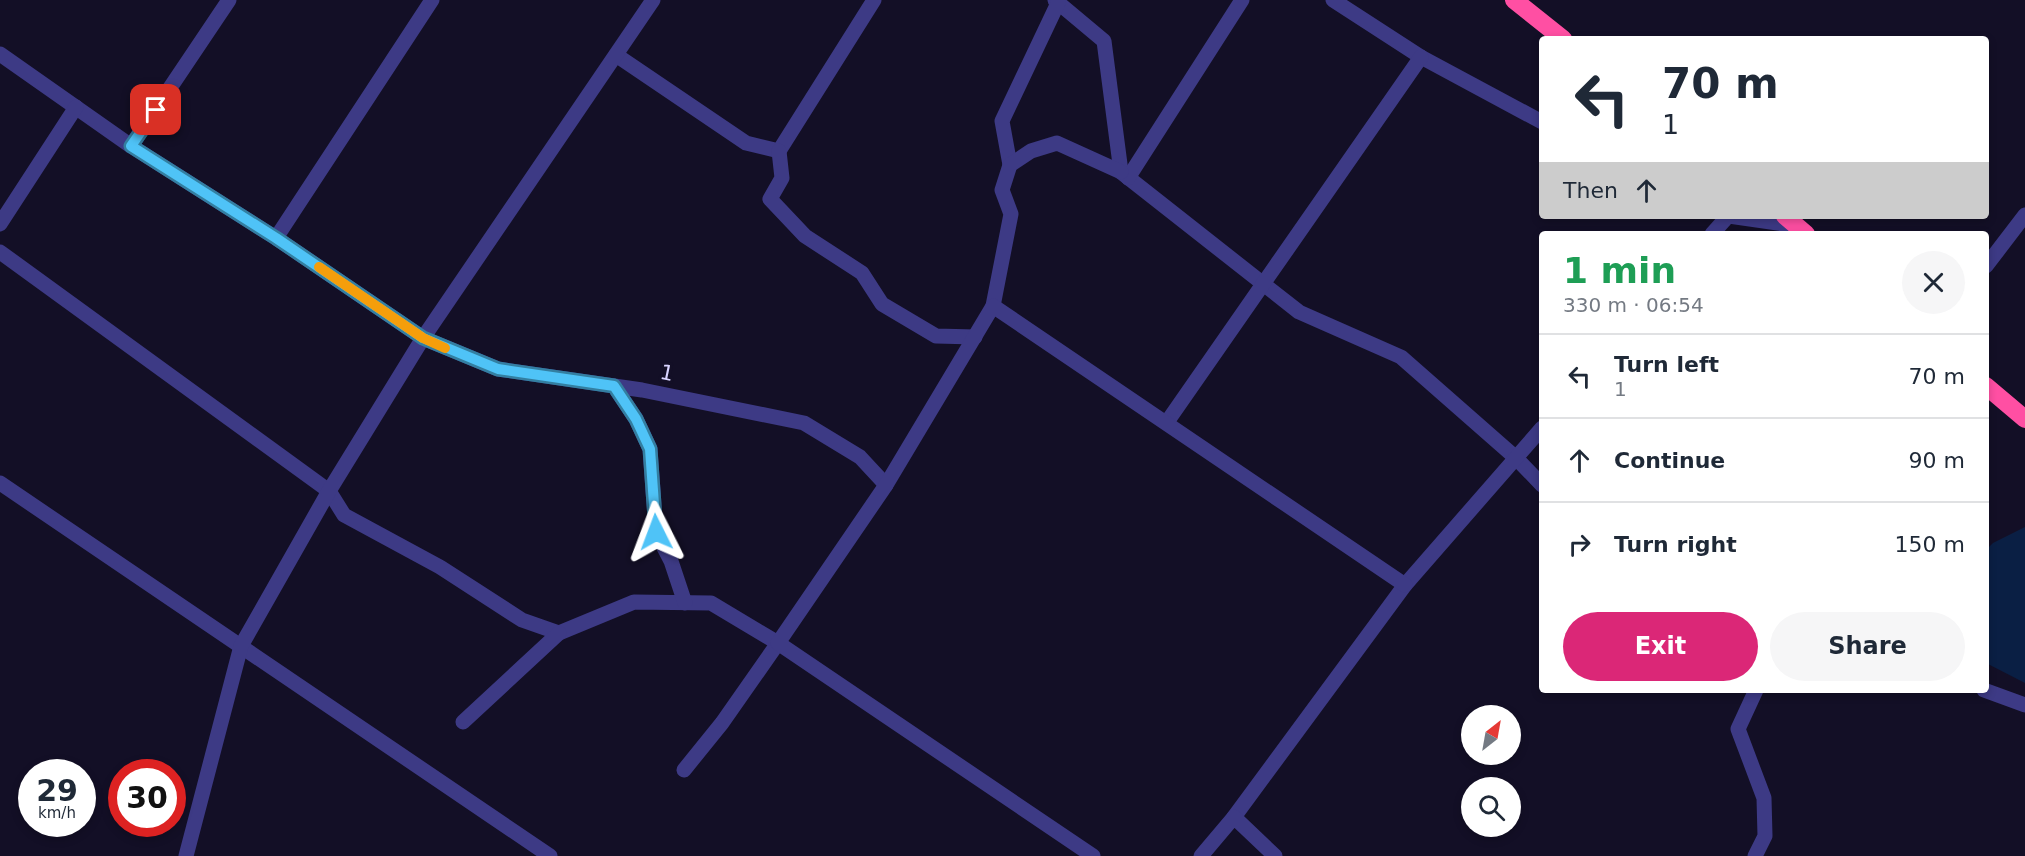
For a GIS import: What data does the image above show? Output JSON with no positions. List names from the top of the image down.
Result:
{
  "streets": {
    "street": ["1"]
  },
  "north": "top right",
  "page": {
    "turn": ["70 m", "1"],
    "then": "Then",
    "heading": ["1 min", "330 m · 06:54"],
    "list": [
      {
        "name": "Turn left",
        "note": "1",
        "value": "70 m"
      },
      {
        "name": "Continue",
        "value": "90 m"
      },
      {
        "name": "Turn right",
        "value": "150 m"
      }
    ],
    "buttons": ["Exit", "Share"],
    "speed": "29 km/h",
    "limit": "30"
  }
}
